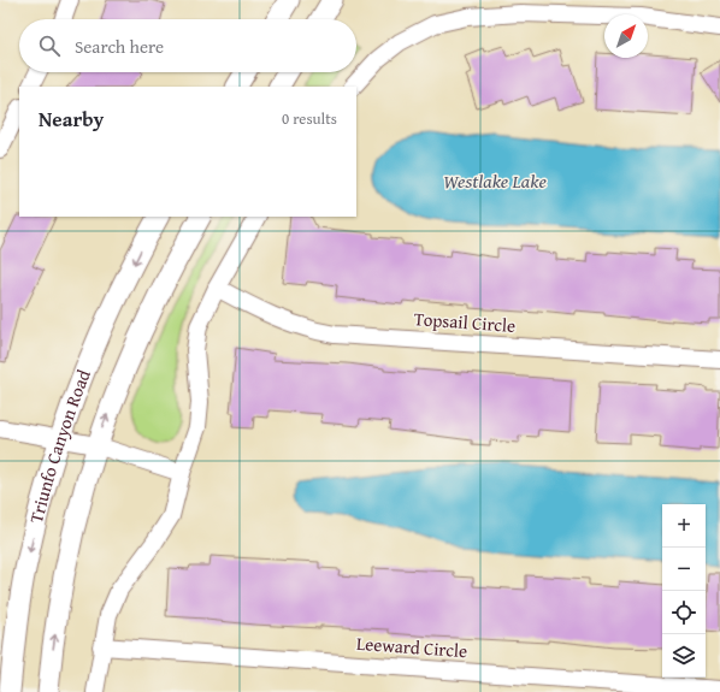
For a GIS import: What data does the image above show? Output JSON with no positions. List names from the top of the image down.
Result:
{
  "streets": {
    "street": ["Topsail Circle", "Triunfo Canyon Road", "Leeward Circle"]
  },
  "water": ["Westlake Lake"],
  "north": "top right",
  "page": {
    "search": "Search here",
    "heading": ["Nearby", "0 results"],
    "map_buttons": ["+", "−"]
  }
}
